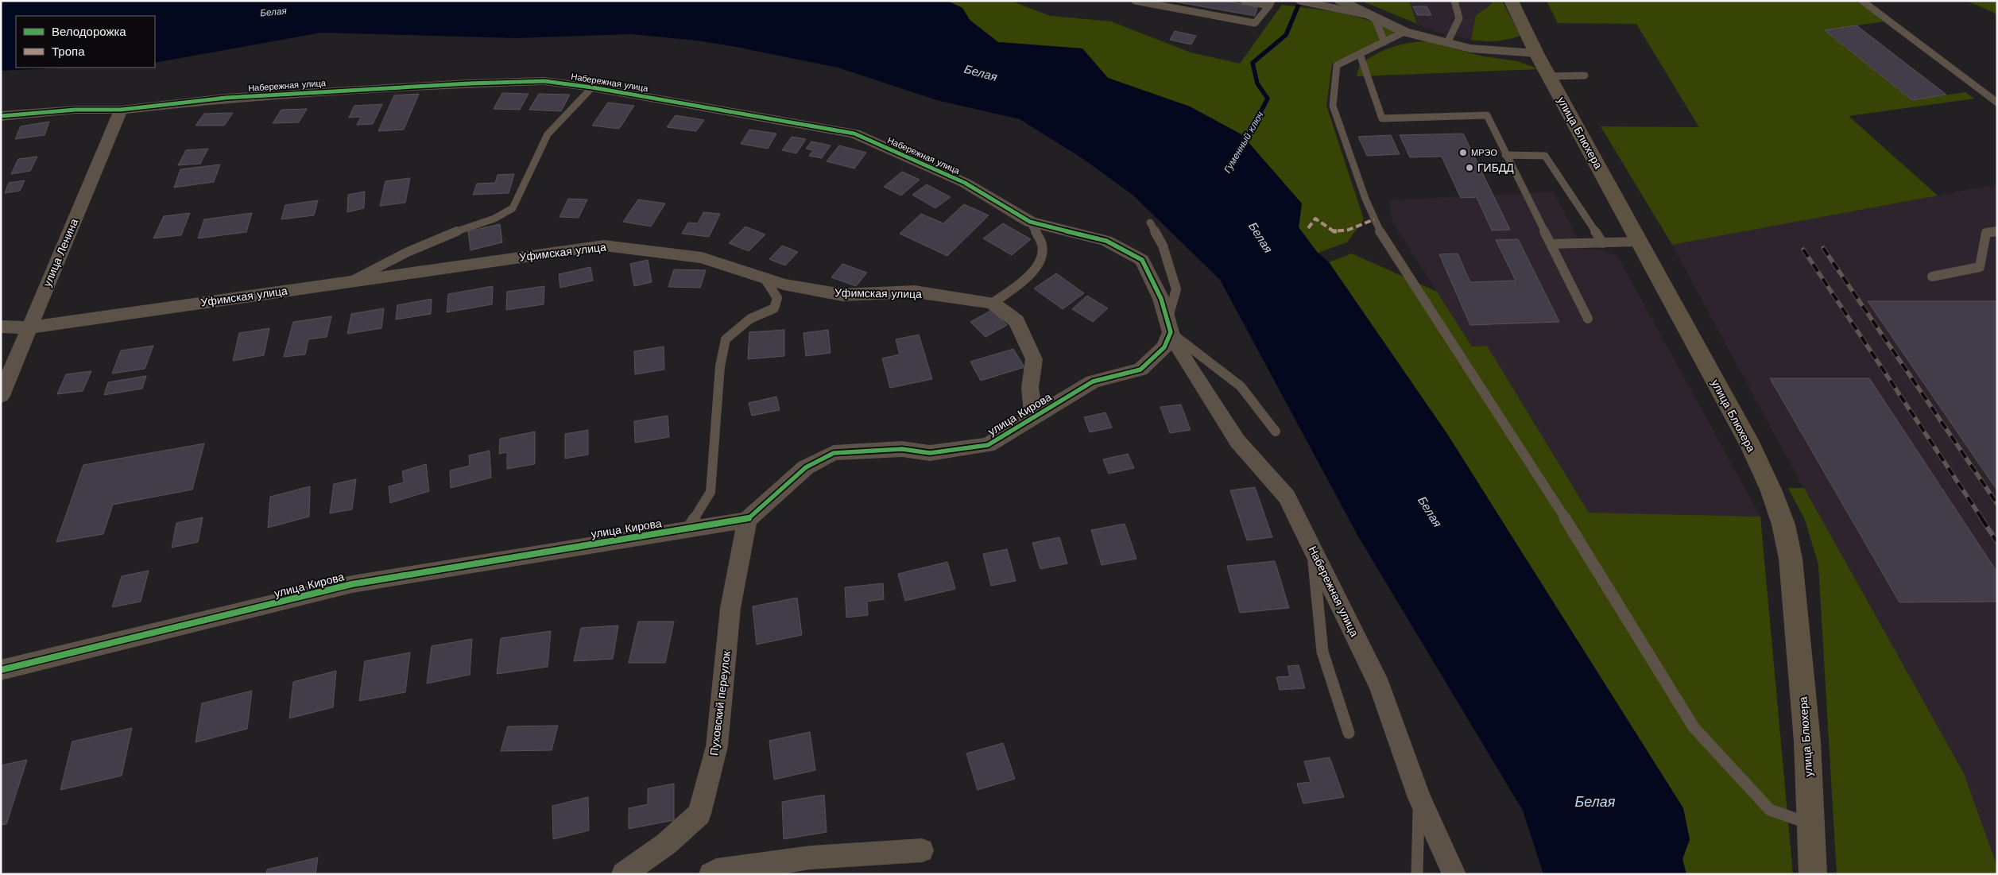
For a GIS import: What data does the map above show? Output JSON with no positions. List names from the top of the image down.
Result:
{
  "streets": {
    "main road": ["улица Блюхера"],
    "street": [
      "Набережная улица",
      "Уфимская улица",
      "улица Ленина",
      "улица Кирова",
      "Пуховский переулок"
    ]
  },
  "crossings": [
    ["Набережная улица", "улица Ленина"],
    ["Набережная улица", "улица Кирова"],
    ["Уфимская улица", "улица Ленина"],
    ["Уфимская улица", "улица Кирова"],
    ["улица Кирова", "Пуховский переулок"]
  ],
  "water": ["Белая", "Гуменный ключ"],
  "places": ["МРЭО", "ГИБДД"],
  "legend": ["Велодорожка", "Тропа"]
}
